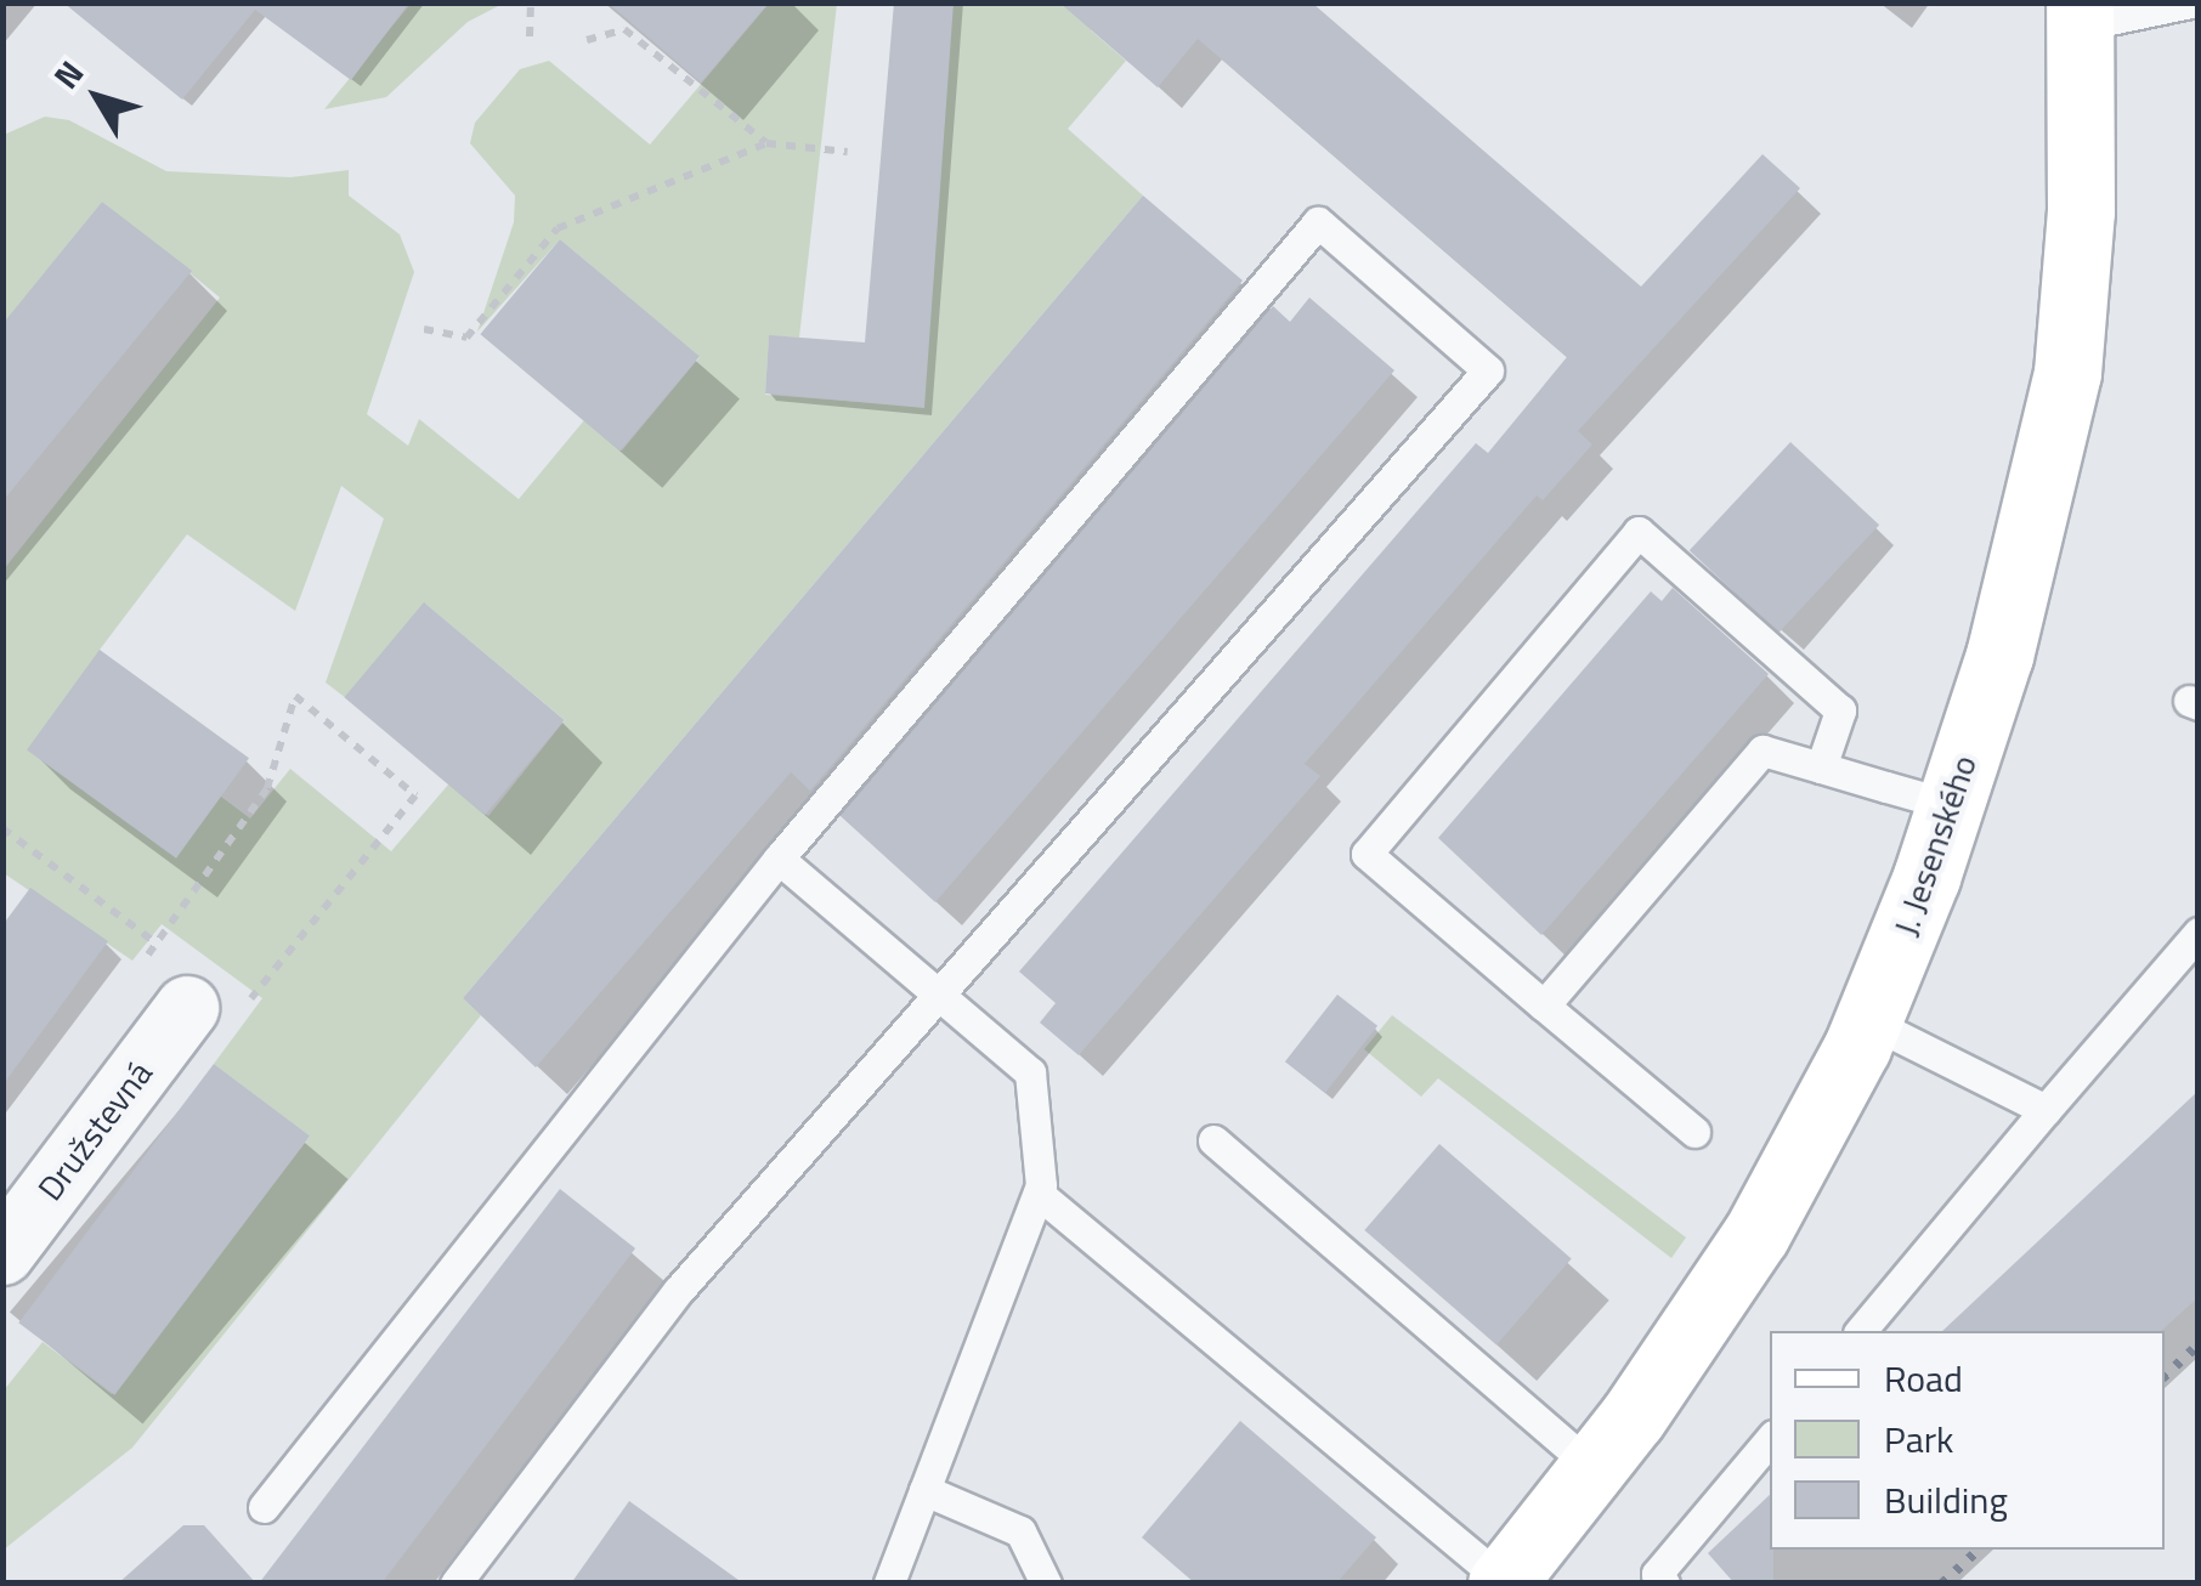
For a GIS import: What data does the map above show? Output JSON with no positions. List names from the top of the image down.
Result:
{
  "streets": {
    "street": ["J. Jesenského", "Družstevná"]
  },
  "legend": ["Road", "Park", "Building"],
  "north": "top left"
}
